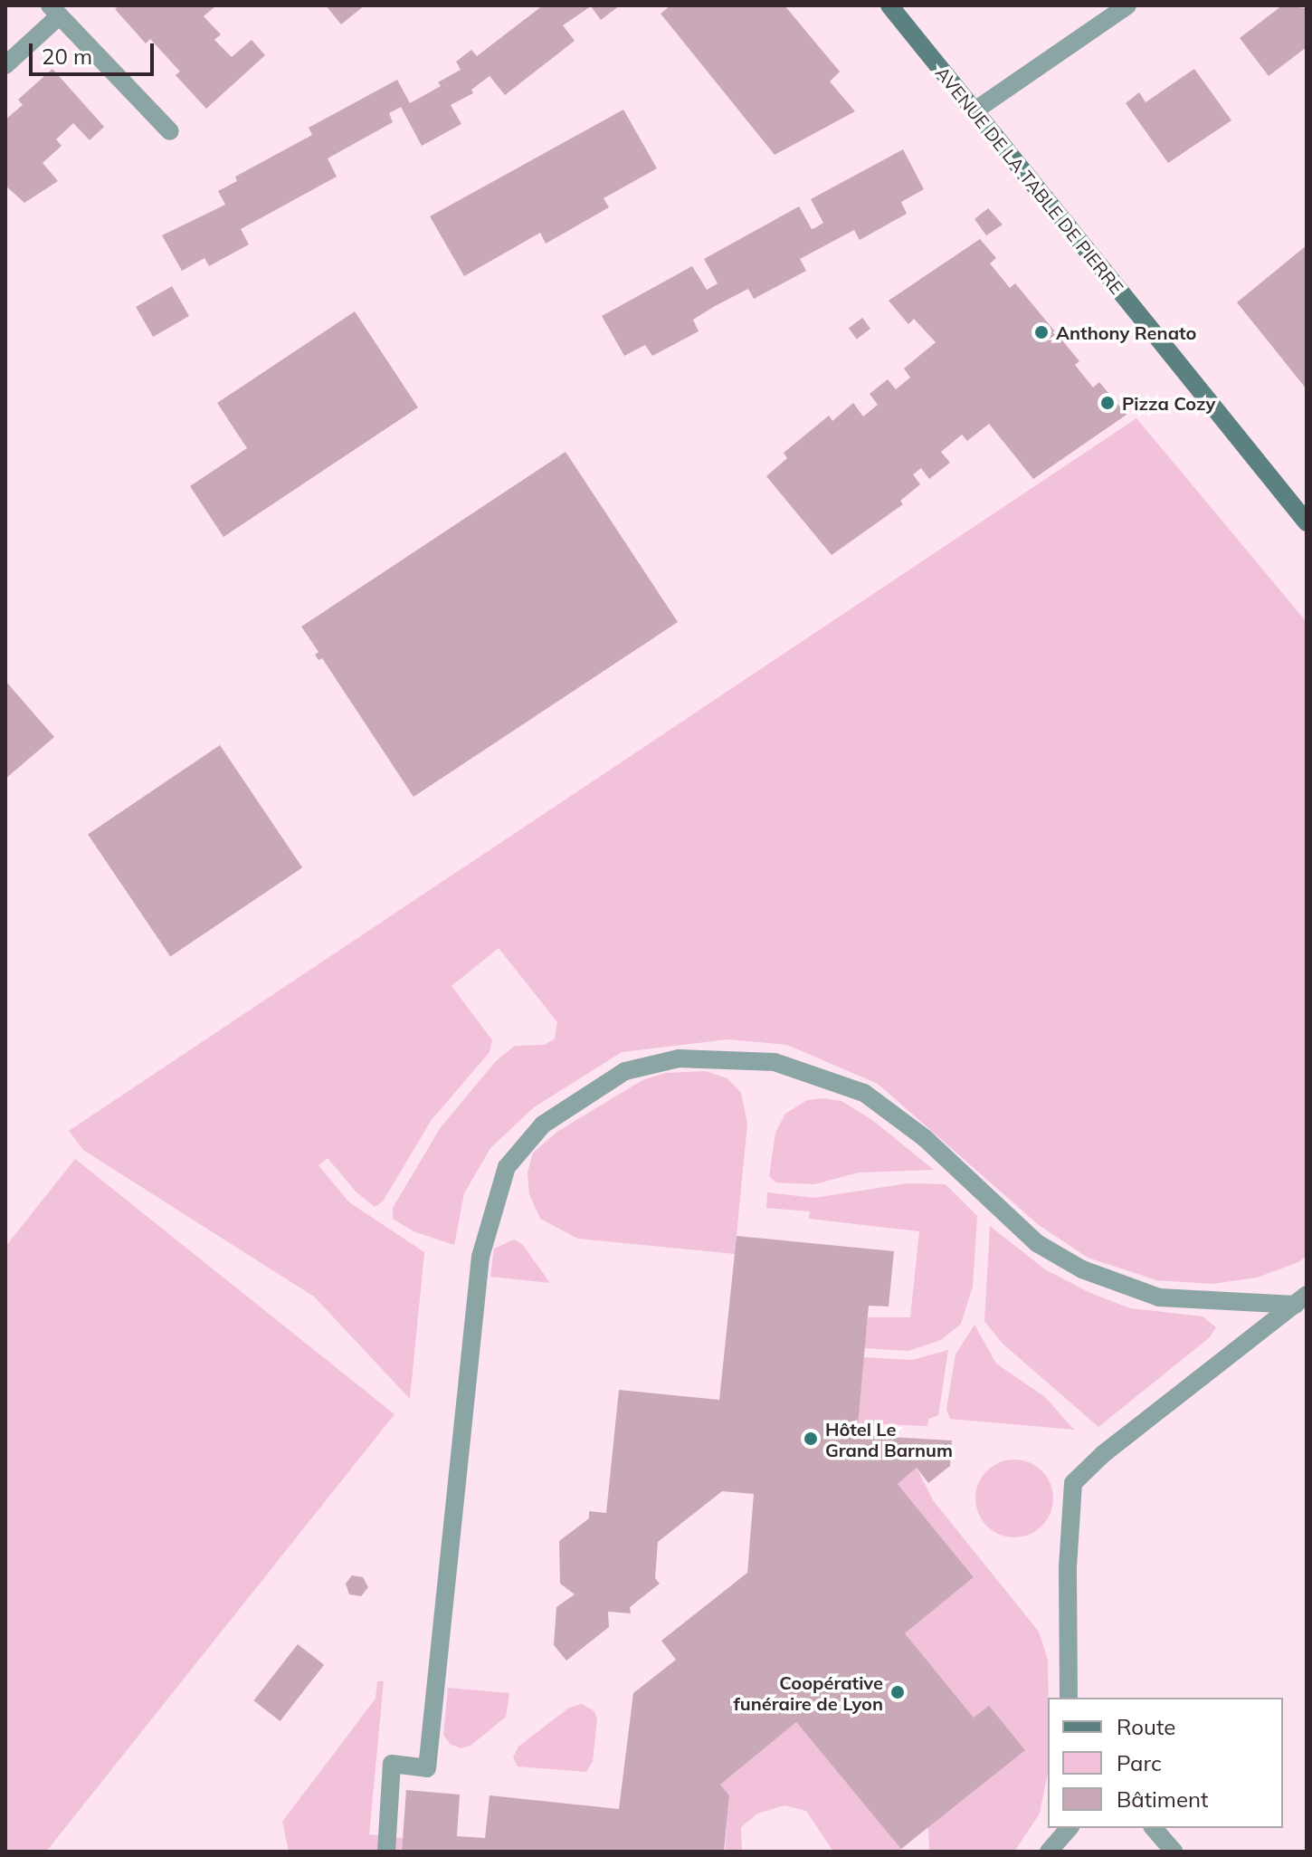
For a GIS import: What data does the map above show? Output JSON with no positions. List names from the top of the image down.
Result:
{
  "streets": {
    "main road": ["AVENUE DE LA TABLE DE PIERRE"]
  },
  "places": [
    "Anthony Renato",
    "Pizza Cozy",
    "Hôtel Le Grand Barnum",
    "Coopérative funéraire de Lyon"
  ],
  "legend": ["Route", "Parc", "Bâtiment"],
  "scale_bar": "20 m"
}
